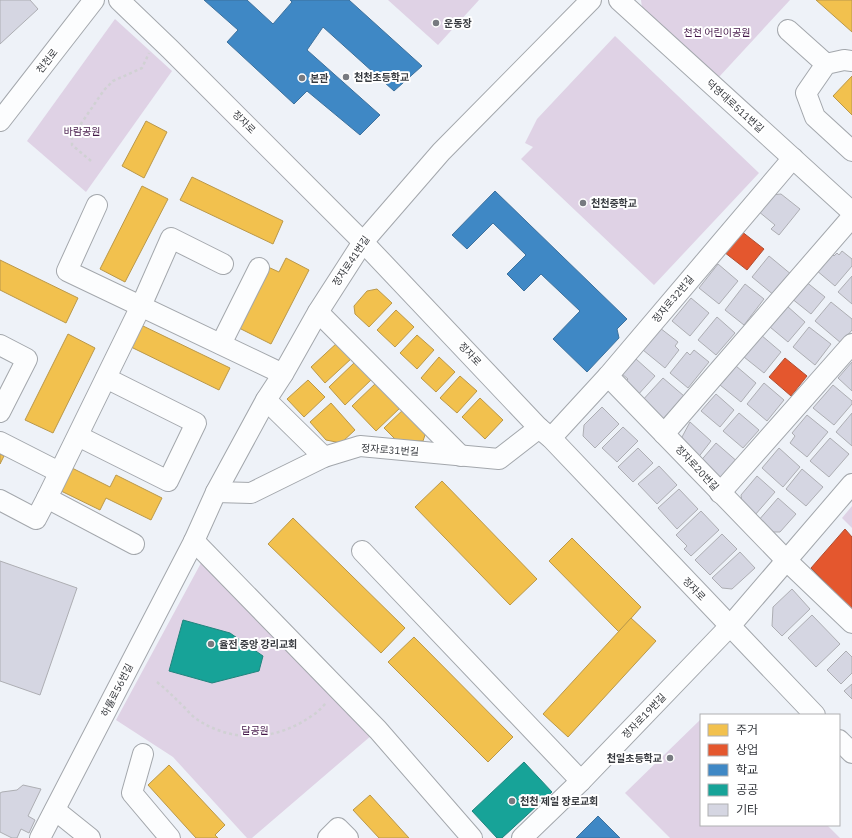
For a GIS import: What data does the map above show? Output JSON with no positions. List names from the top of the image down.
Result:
{
  "streets": {
    "street": [
      "천천로",
      "덕영대로511번길",
      "정자로",
      "정자로41번길",
      "정자로32번길",
      "정자로31번길",
      "정자로20번길",
      "하률로56번길",
      "정자로19번길"
    ]
  },
  "crossings": [
    ["덕영대로511번길", "정자로32번길"],
    ["정자로", "정자로41번길"],
    ["정자로", "정자로32번길"],
    ["정자로", "정자로31번길"],
    ["정자로", "정자로19번길"],
    ["정자로41번길", "정자로31번길"],
    ["정자로41번길", "하률로56번길"],
    ["정자로32번길", "정자로31번길"],
    ["정자로32번길", "정자로20번길"]
  ],
  "parks": ["천천 어린이공원", "바람공원", "달공원"],
  "places": [
    "운동장",
    "천천초등학교",
    "본관",
    "천천중학교",
    "율전 중앙 강리교회",
    "천일초등학교",
    "천천 제일 장로교회"
  ],
  "legend": [
    "주거",
    "상업",
    "학교",
    "공공",
    "기타"
  ]
}
